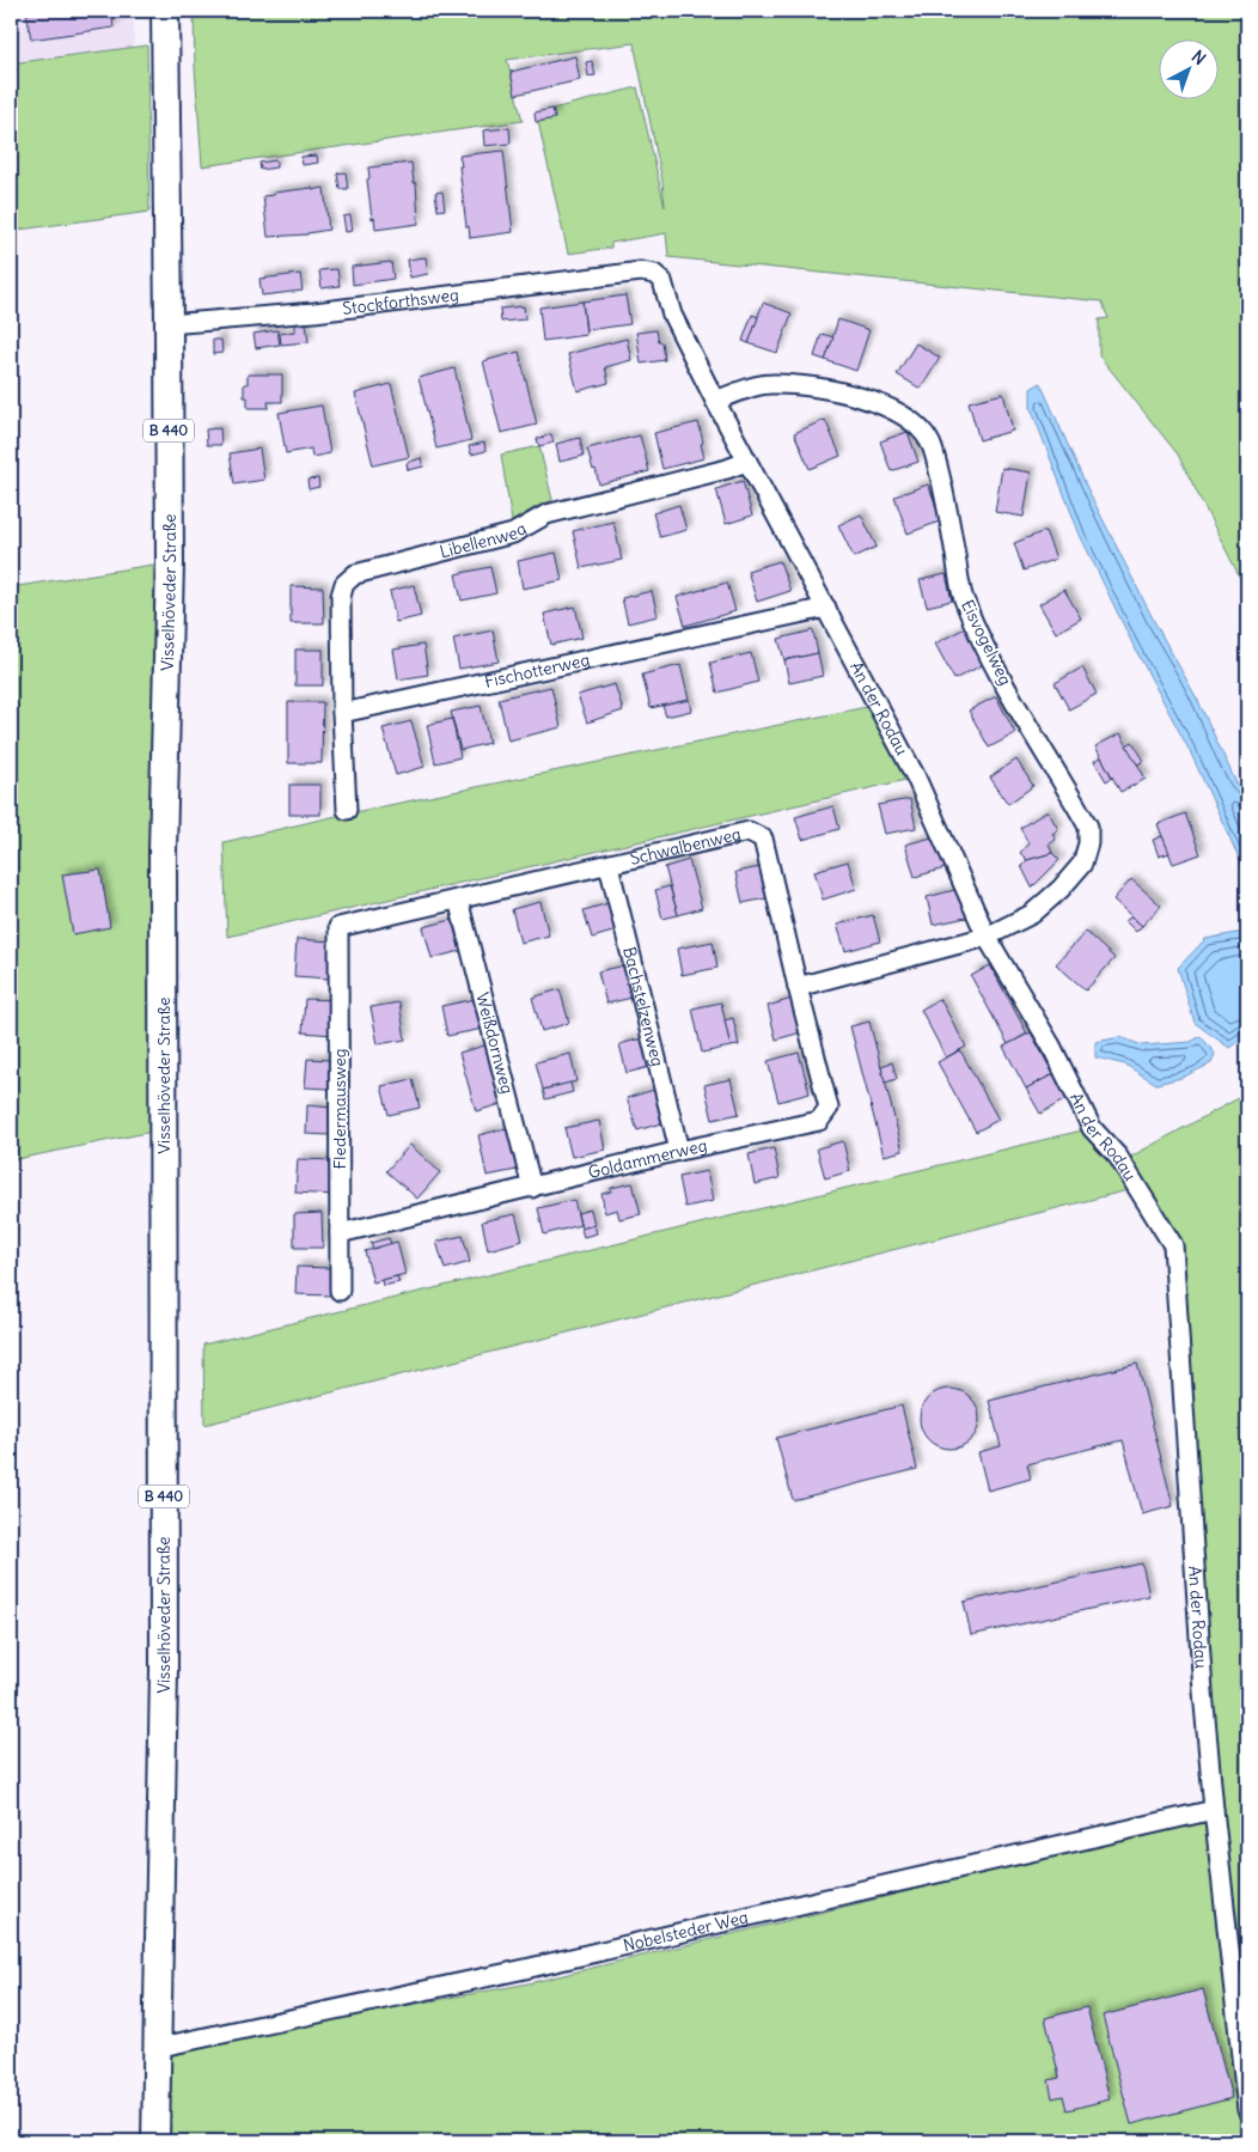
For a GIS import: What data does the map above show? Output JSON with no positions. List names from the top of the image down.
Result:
{
  "streets": {
    "main road": ["B 440", "Visselhöveder Straße"],
    "street": [
      "Stockforthsweg",
      "Libellenweg",
      "Eisvogelweg",
      "Fischotterweg",
      "An der Rodau",
      "Schwalbenweg",
      "Bachstelzenweg",
      "Weißdornweg",
      "Fledermausweg",
      "Goldammerweg",
      "Nobelsteder Weg"
    ]
  },
  "crossings": [
    ["Stockforthsweg", "Visselhöveder Straße"],
    ["Stockforthsweg", "An der Rodau"],
    ["Libellenweg", "Fischotterweg"],
    ["Libellenweg", "An der Rodau"],
    ["Visselhöveder Straße", "Nobelsteder Weg"],
    ["Eisvogelweg", "An der Rodau"],
    ["Fischotterweg", "An der Rodau"],
    ["An der Rodau", "Nobelsteder Weg"],
    ["Schwalbenweg", "Bachstelzenweg"],
    ["Schwalbenweg", "Weißdornweg"],
    ["Schwalbenweg", "Fledermausweg"],
    ["Schwalbenweg", "Goldammerweg"],
    ["Bachstelzenweg", "Goldammerweg"],
    ["Weißdornweg", "Goldammerweg"],
    ["Fledermausweg", "Goldammerweg"]
  ],
  "north": "top right"
}
